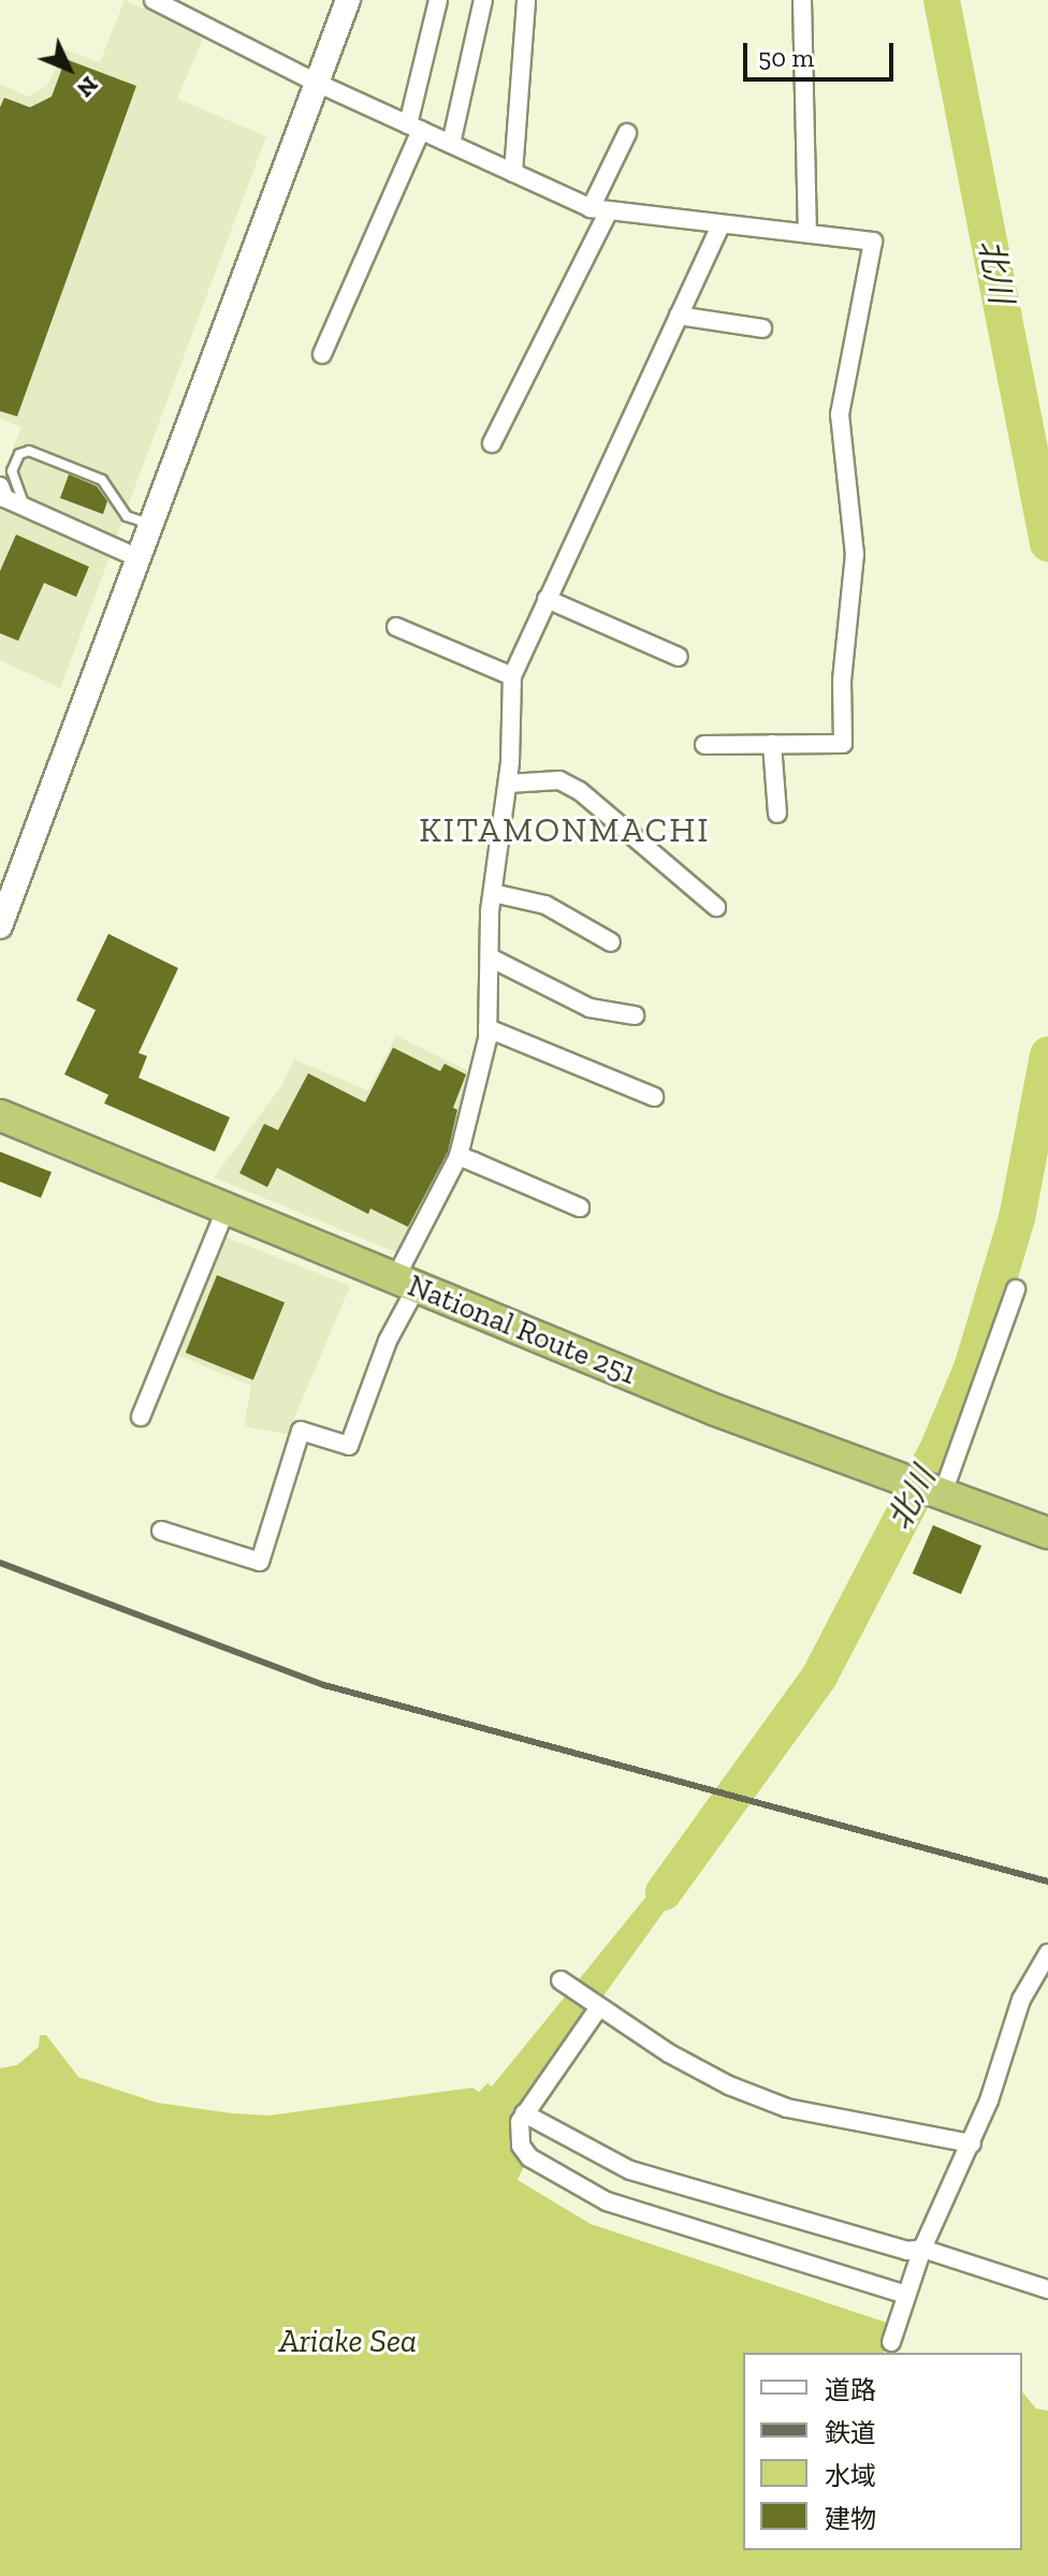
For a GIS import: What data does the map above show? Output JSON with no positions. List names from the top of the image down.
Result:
{
  "streets": {
    "highway": ["National Route 251"]
  },
  "districts": ["KITAMONMACHI"],
  "water": ["北川", "Ariake Sea"],
  "legend": [
    "道路",
    "鉄道",
    "水域",
    "建物"
  ],
  "scale_bar": "50 m",
  "north": "bottom right"
}
